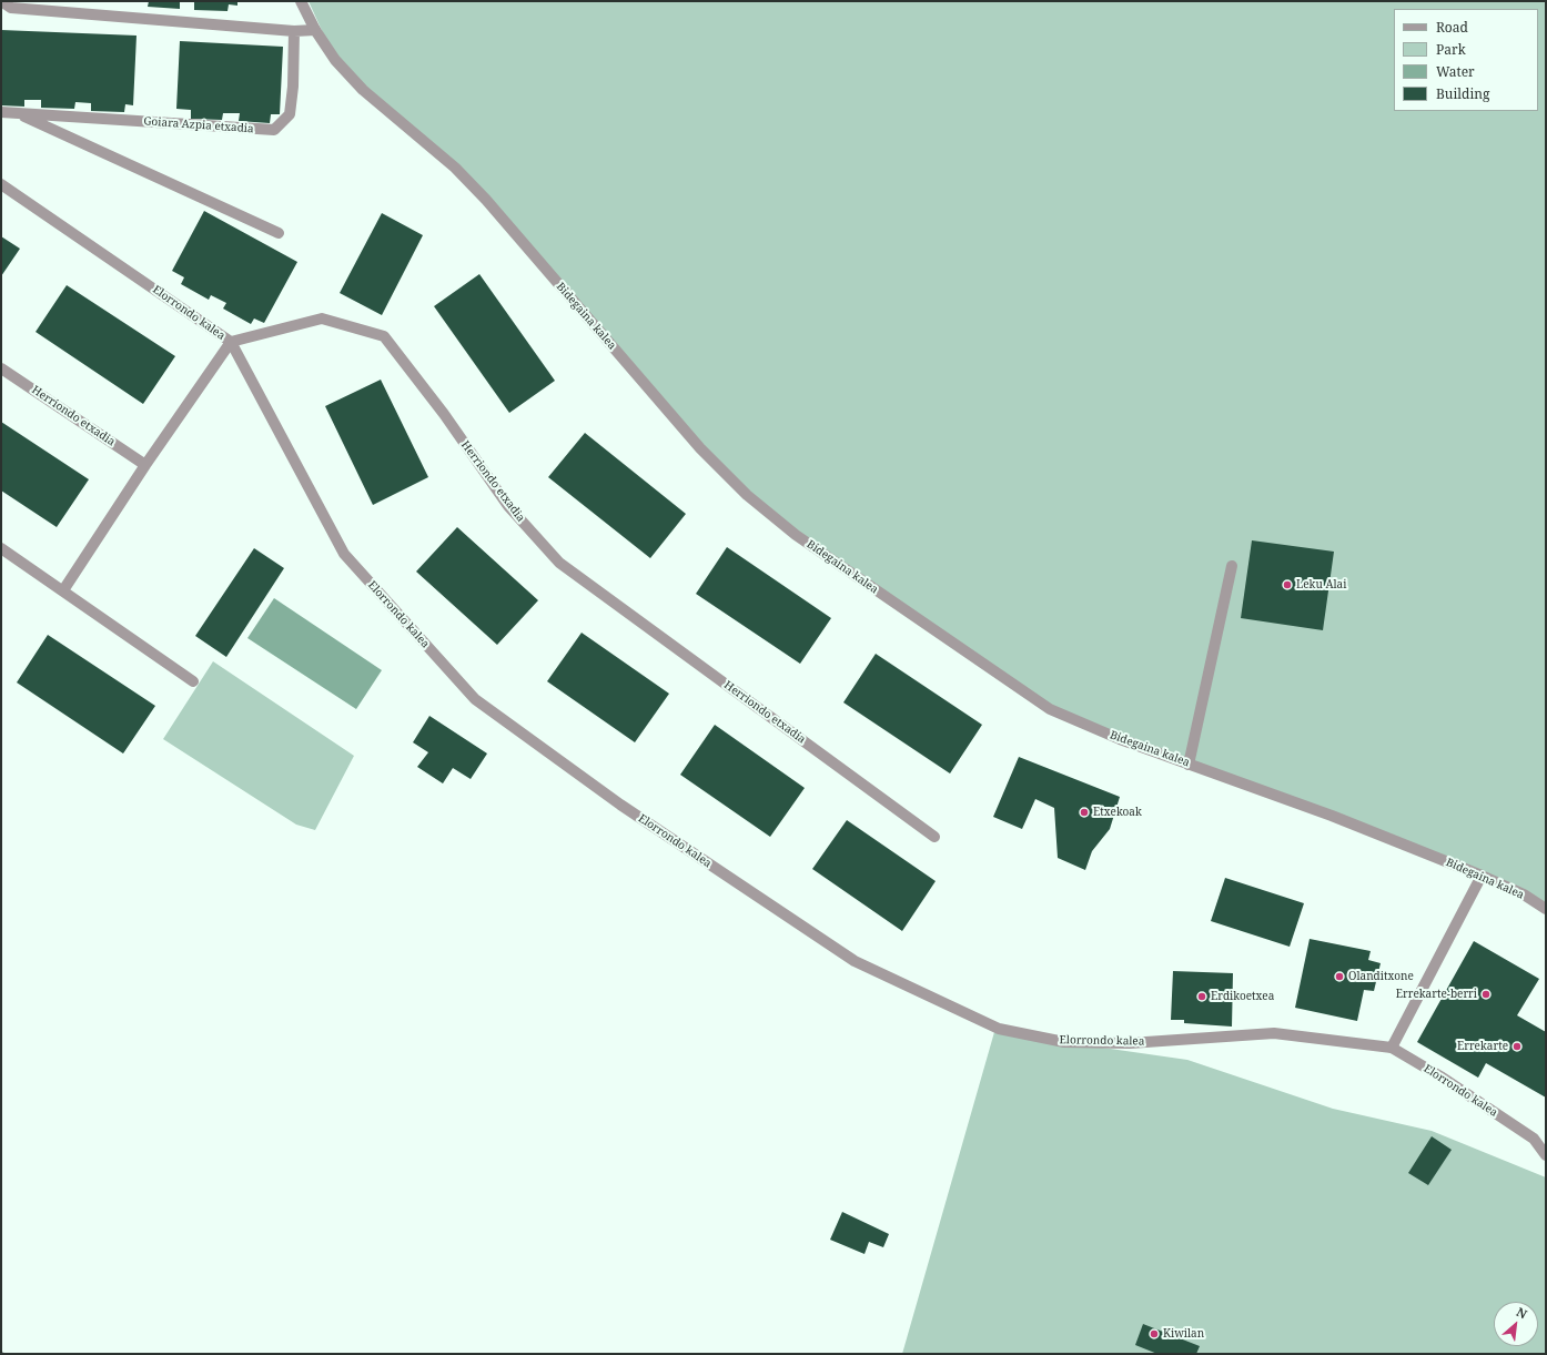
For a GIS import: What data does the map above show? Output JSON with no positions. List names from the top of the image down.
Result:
{
  "streets": {
    "street": [
      "Goiara Azpia etxadia",
      "Elorrondo kalea",
      "Bidegaina kalea",
      "Herriondo etxadia"
    ]
  },
  "crossings": [
    ["Elorrondo kalea", "Herriondo etxadia"]
  ],
  "places": [
    "Leku Alai",
    "Etxekoak",
    "Olanditxone",
    "Errekarte-berri",
    "Erdikoetxea",
    "Errekarte",
    "Kiwilan"
  ],
  "legend": [
    "Road",
    "Park",
    "Water",
    "Building"
  ],
  "north": "top right"
}
